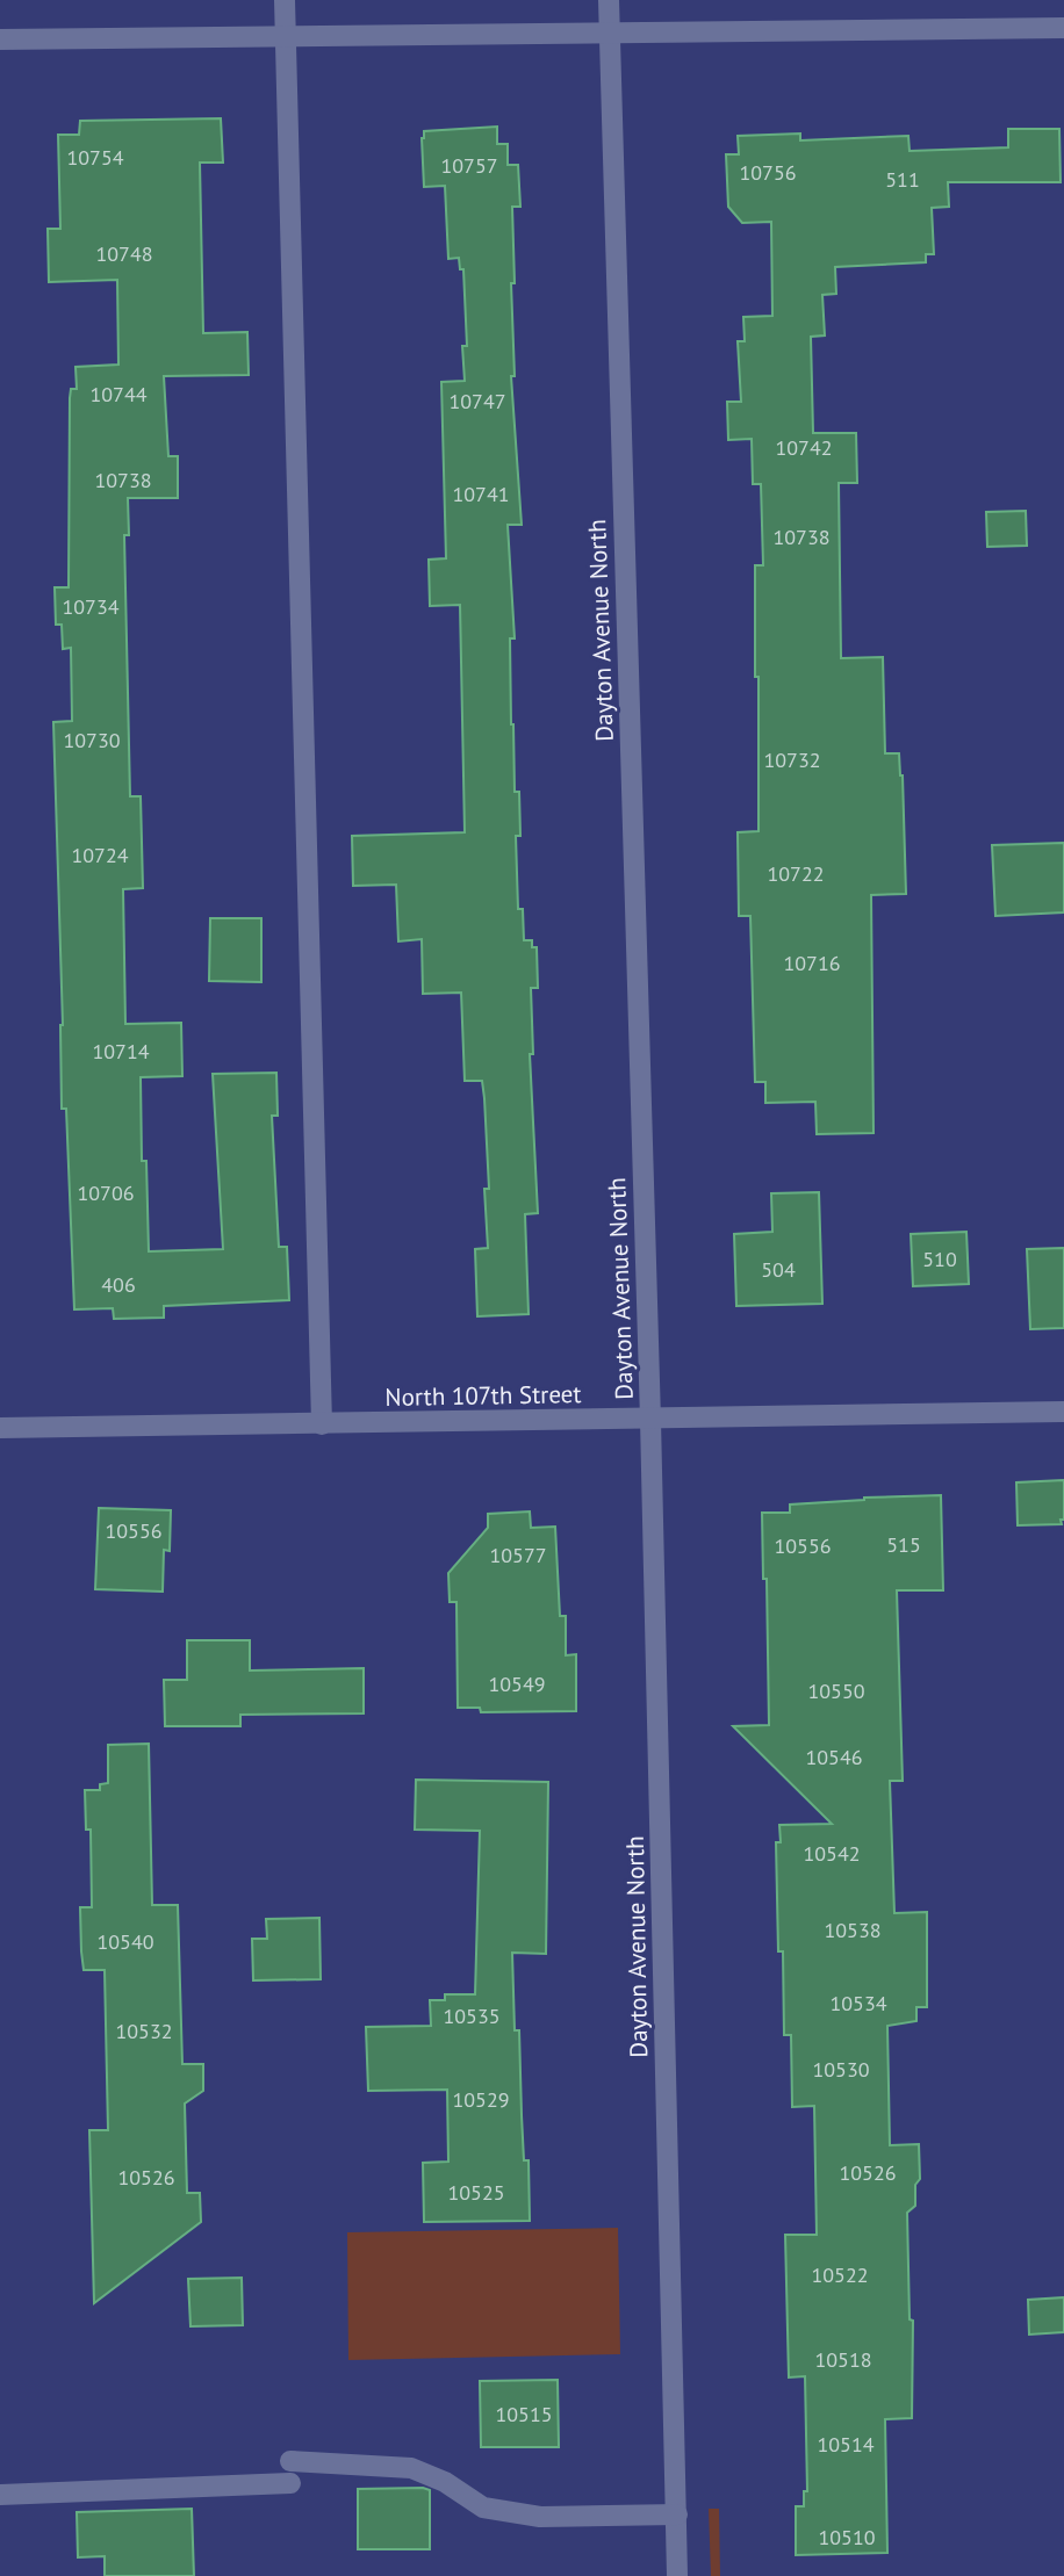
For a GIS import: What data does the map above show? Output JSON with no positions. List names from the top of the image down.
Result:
{
  "streets": {
    "street": ["Dayton Avenue North", "North 107th Street"]
  },
  "crossings": [
    ["Dayton Avenue North", "North 107th Street"]
  ],
  "house_numbers": [
    "10754",
    "10757",
    "10756",
    "511",
    "10748",
    "10744",
    "10747",
    "10742",
    "10738",
    "10741",
    "10738",
    "10734",
    "10730",
    "10732",
    "10724",
    "10722",
    "10716",
    "10714",
    "10706",
    "510",
    "504",
    "406",
    "10556",
    "515",
    "10556",
    "10577",
    "10549",
    "10550",
    "10546",
    "10542",
    "10538",
    "10540",
    "10534",
    "10535",
    "10532",
    "10530",
    "10529",
    "10526",
    "10526",
    "10525",
    "10522",
    "10518",
    "10515",
    "10514",
    "10510"
  ]
}
